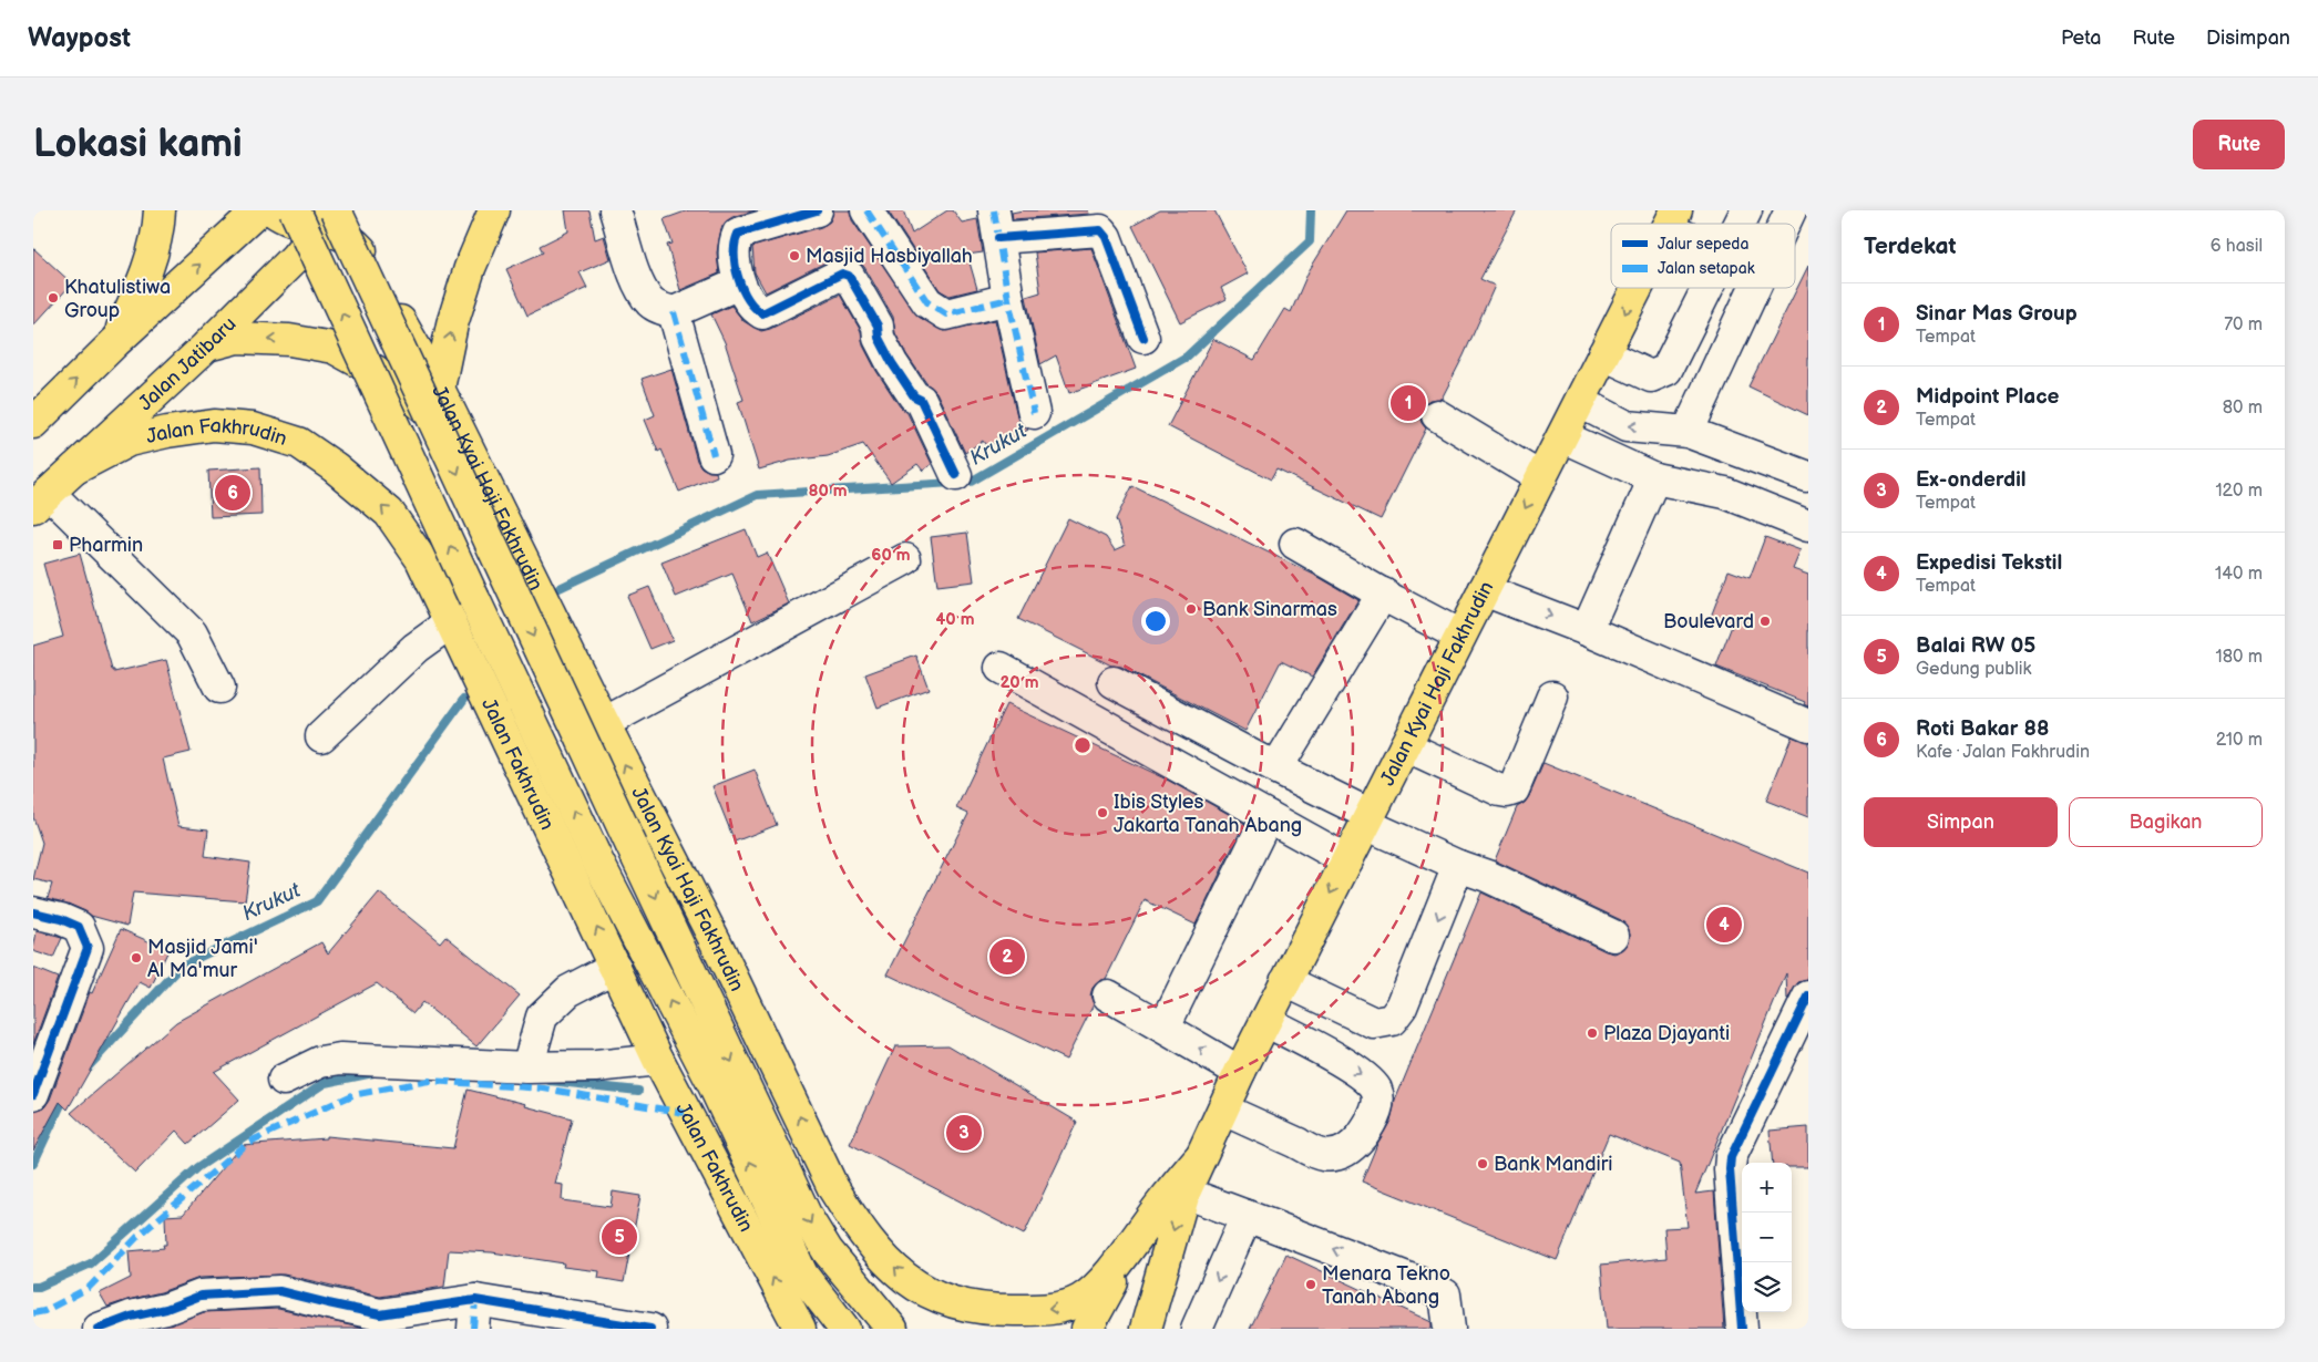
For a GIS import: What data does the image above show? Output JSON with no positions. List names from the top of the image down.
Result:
{
  "streets": {
    "main road": ["Jalan Jatibaru", "Jalan Fakhrudin", "Jalan Kyai Haji Fakhrudin"]
  },
  "crossings": [
    ["Jalan Jatibaru", "Jalan Fakhrudin"],
    ["Jalan Jatibaru", "Jalan Kyai Haji Fakhrudin"]
  ],
  "water": ["Krukut"],
  "places": {
    "other": [
      "Masjid Hasbiyallah",
      "Khatulistiwa Group",
      "Bank Sinarmas",
      "Boulevard",
      "Ibis Styles Jakarta Tanah Abang",
      "Masjid Jami' Al Ma'mur",
      "Plaza Djayanti",
      "Bank Mandiri",
      "Menara Tekno Tanah Abang"
    ],
    "transit": ["Pharmin"]
  },
  "legend": ["Jalur sepeda", "Jalan setapak"],
  "page": {
    "header": "Waypost",
    "nav": ["Peta", "Rute", "Disimpan"],
    "buttons": [
      "Rute",
      ["Simpan", "Bagikan"]
    ],
    "title": "Lokasi kami",
    "heading": ["Terdekat", "6 hasil"],
    "list": [
      {
        "mark": "1",
        "name": "Sinar Mas Group",
        "note": "Tempat",
        "value": "70 m"
      },
      {
        "mark": "2",
        "name": "Midpoint Place",
        "note": "Tempat",
        "value": "80 m"
      },
      {
        "mark": "3",
        "name": "Ex-onderdil",
        "note": "Tempat",
        "value": "120 m"
      },
      {
        "mark": "4",
        "name": "Expedisi Tekstil",
        "note": "Tempat",
        "value": "140 m"
      },
      {
        "mark": "5",
        "name": "Balai RW 05",
        "note": "Gedung publik",
        "value": "180 m"
      },
      {
        "mark": "6",
        "name": "Roti Bakar 88",
        "note": "Kafe · Jalan Fakhrudin",
        "value": "210 m"
      }
    ],
    "pins": [
      "1",
      "6",
      "4",
      "2",
      "3",
      "5"
    ],
    "map_buttons": ["+", "−"]
  },
  "rings": [
    "80 m",
    "60 m",
    "40 m",
    "20 m"
  ]
}
